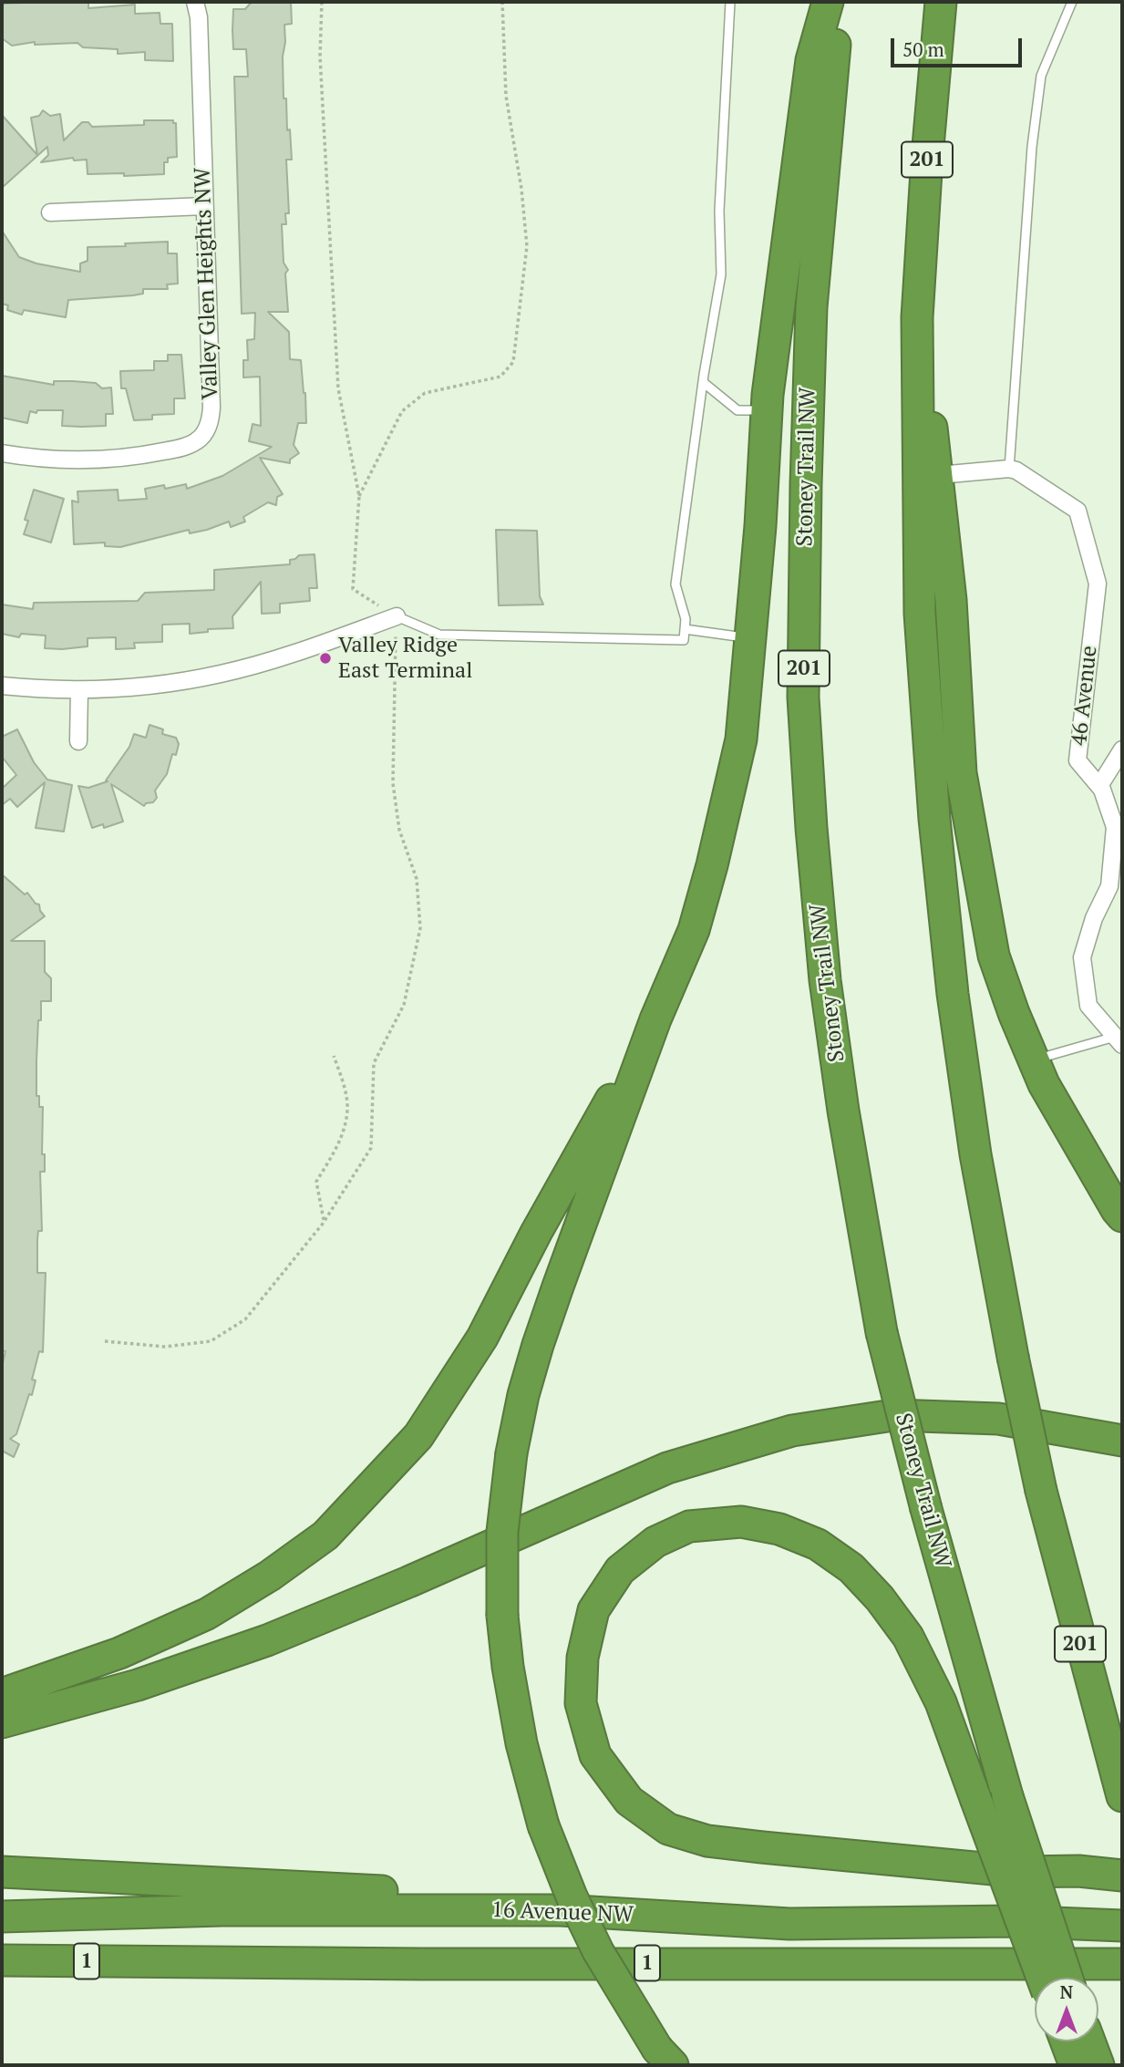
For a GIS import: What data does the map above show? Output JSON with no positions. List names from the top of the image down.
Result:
{
  "streets": {
    "highway": [
      "201",
      "Stoney Trail NW",
      "16 Avenue NW",
      "1"
    ],
    "street": ["Valley Glen Heights NW", "46 Avenue"]
  },
  "places": ["Valley Ridge East Terminal"],
  "scale_bar": "50 m",
  "north": "top"
}
